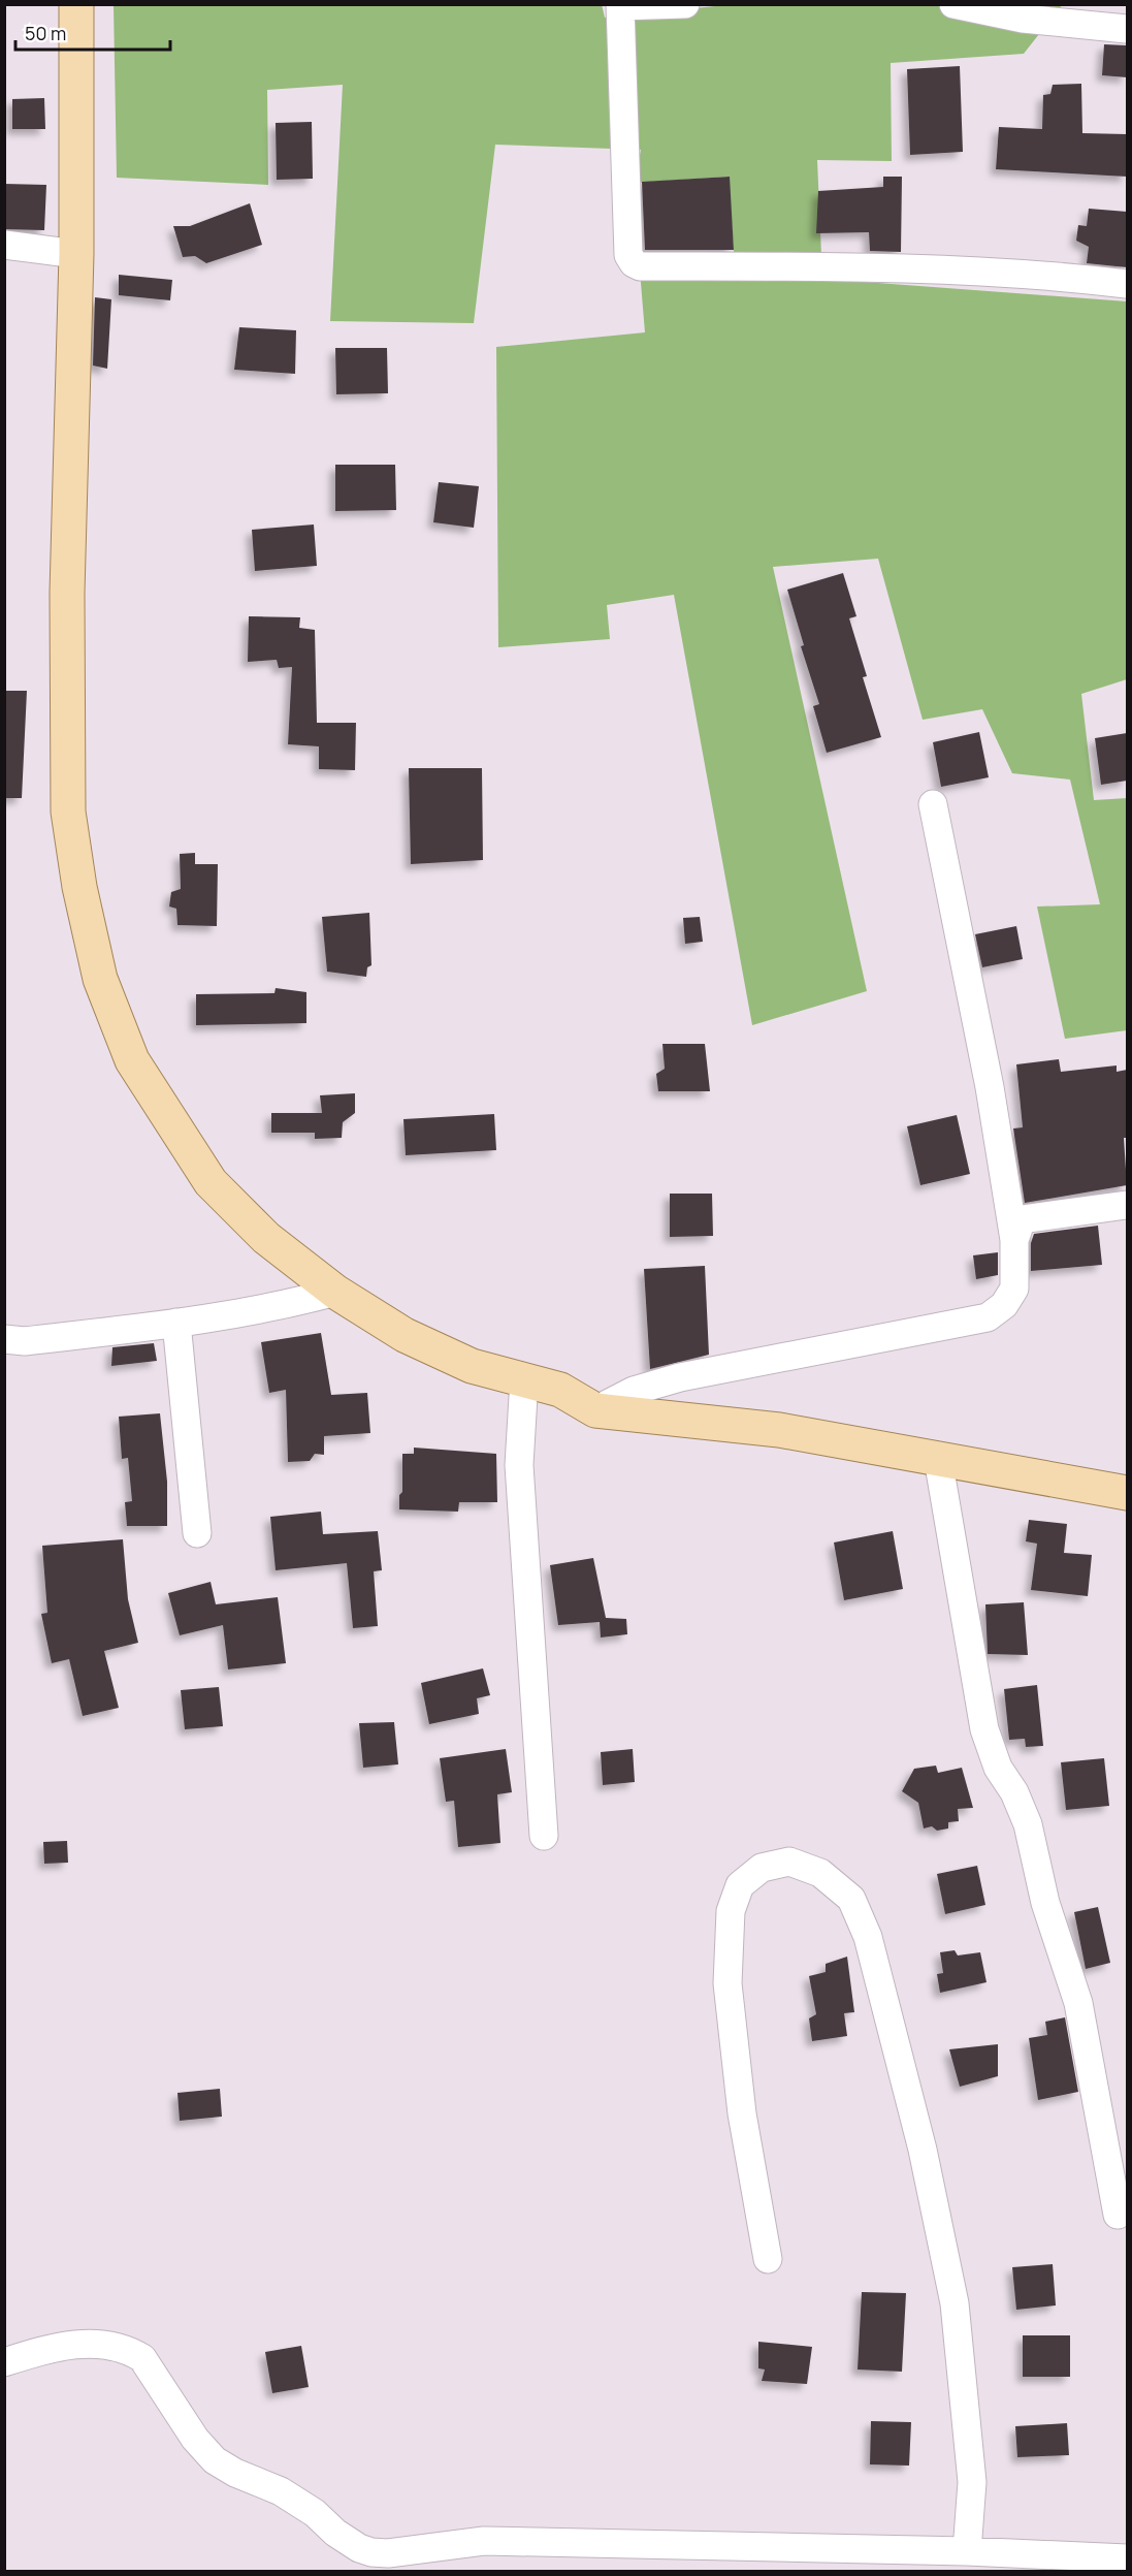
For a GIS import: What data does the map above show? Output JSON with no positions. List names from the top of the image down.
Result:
{
  "scale_bar": "50 m"
}
